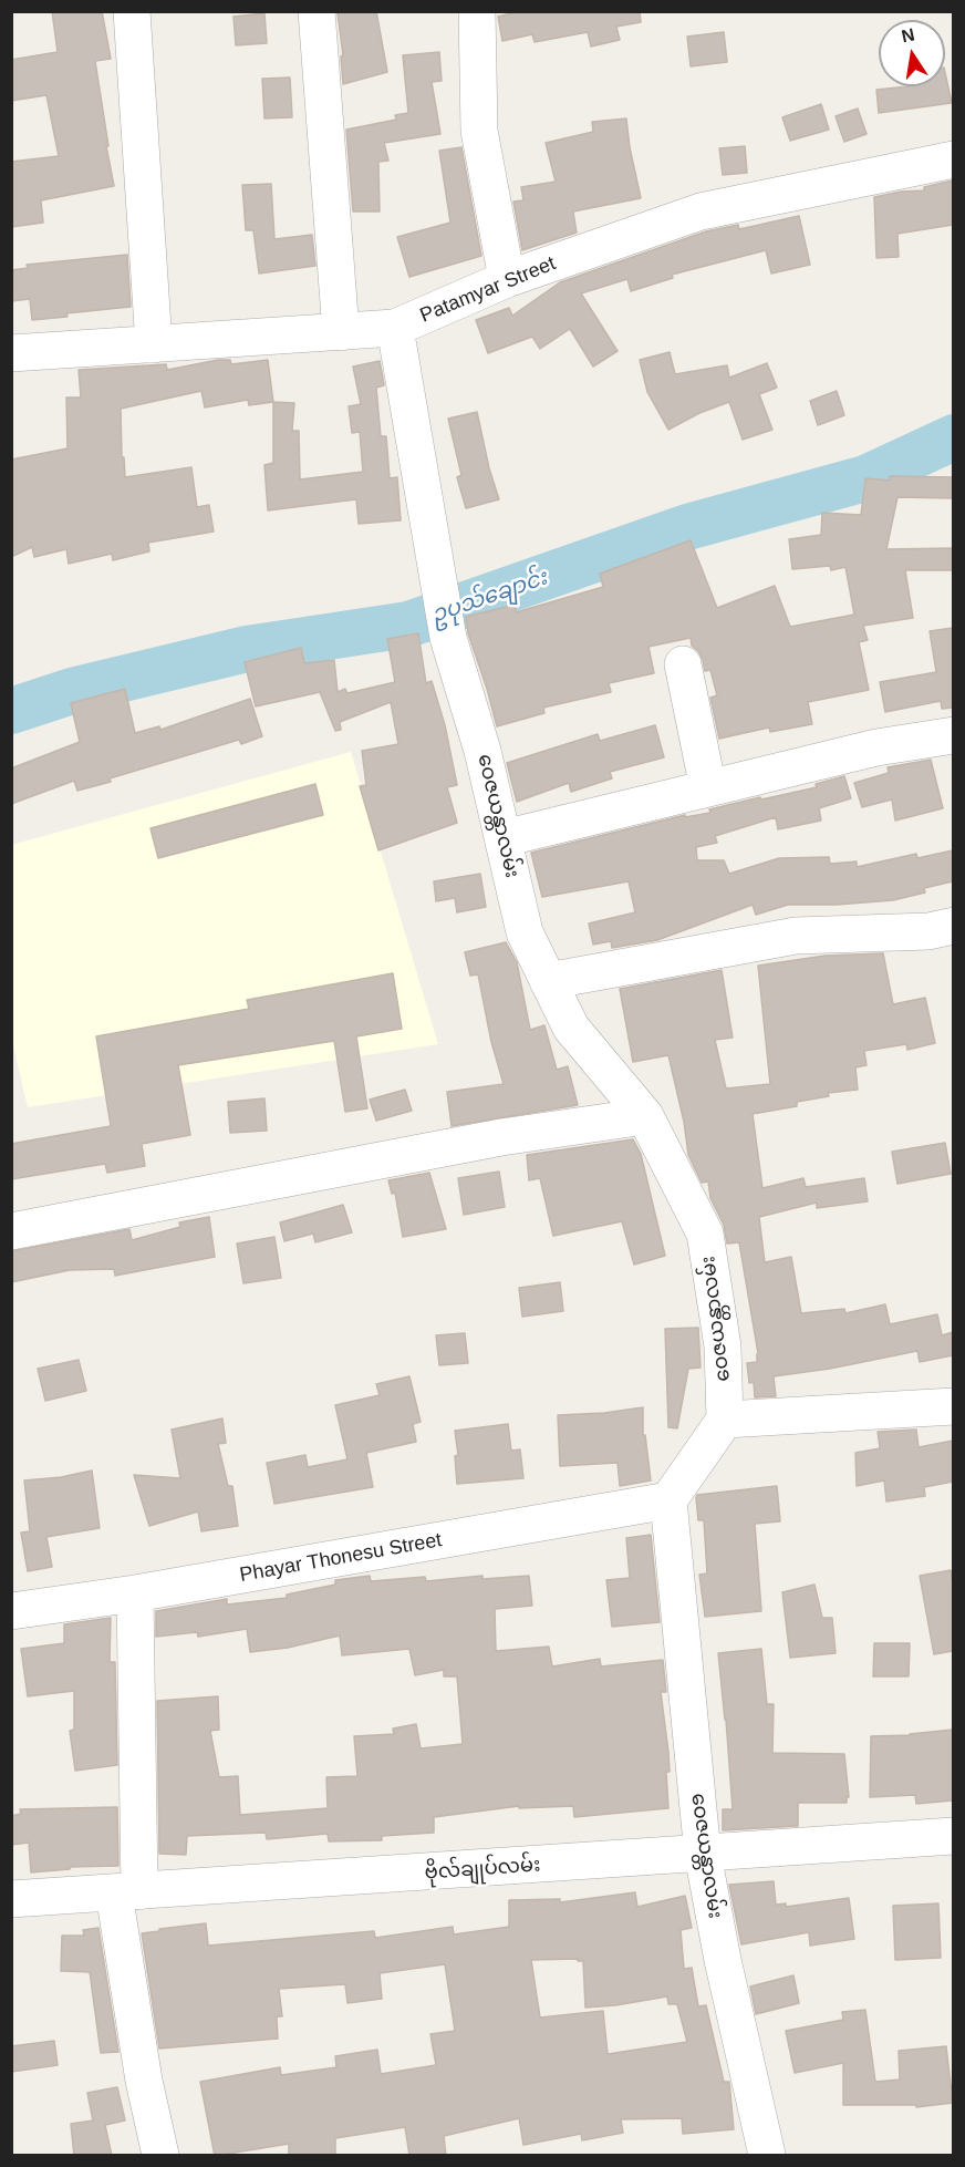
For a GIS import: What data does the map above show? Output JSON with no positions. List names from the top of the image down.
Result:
{
  "streets": {
    "street": [
      "Patamyar Street",
      "ဝေဇယန္တာလမ်း",
      "Phayar Thonesu Street",
      "ဗိုလ်ချုပ်လမ်း"
    ]
  },
  "crossings": [
    ["Patamyar Street", "ဝေဇယန္တာလမ်း"],
    ["ဝေဇယန္တာလမ်း", "Phayar Thonesu Street"],
    ["ဝေဇယန္တာလမ်း", "ဗိုလ်ချုပ်လမ်း"]
  ],
  "water": ["ဥပုသ်ချောင်း"],
  "north": "top"
}
